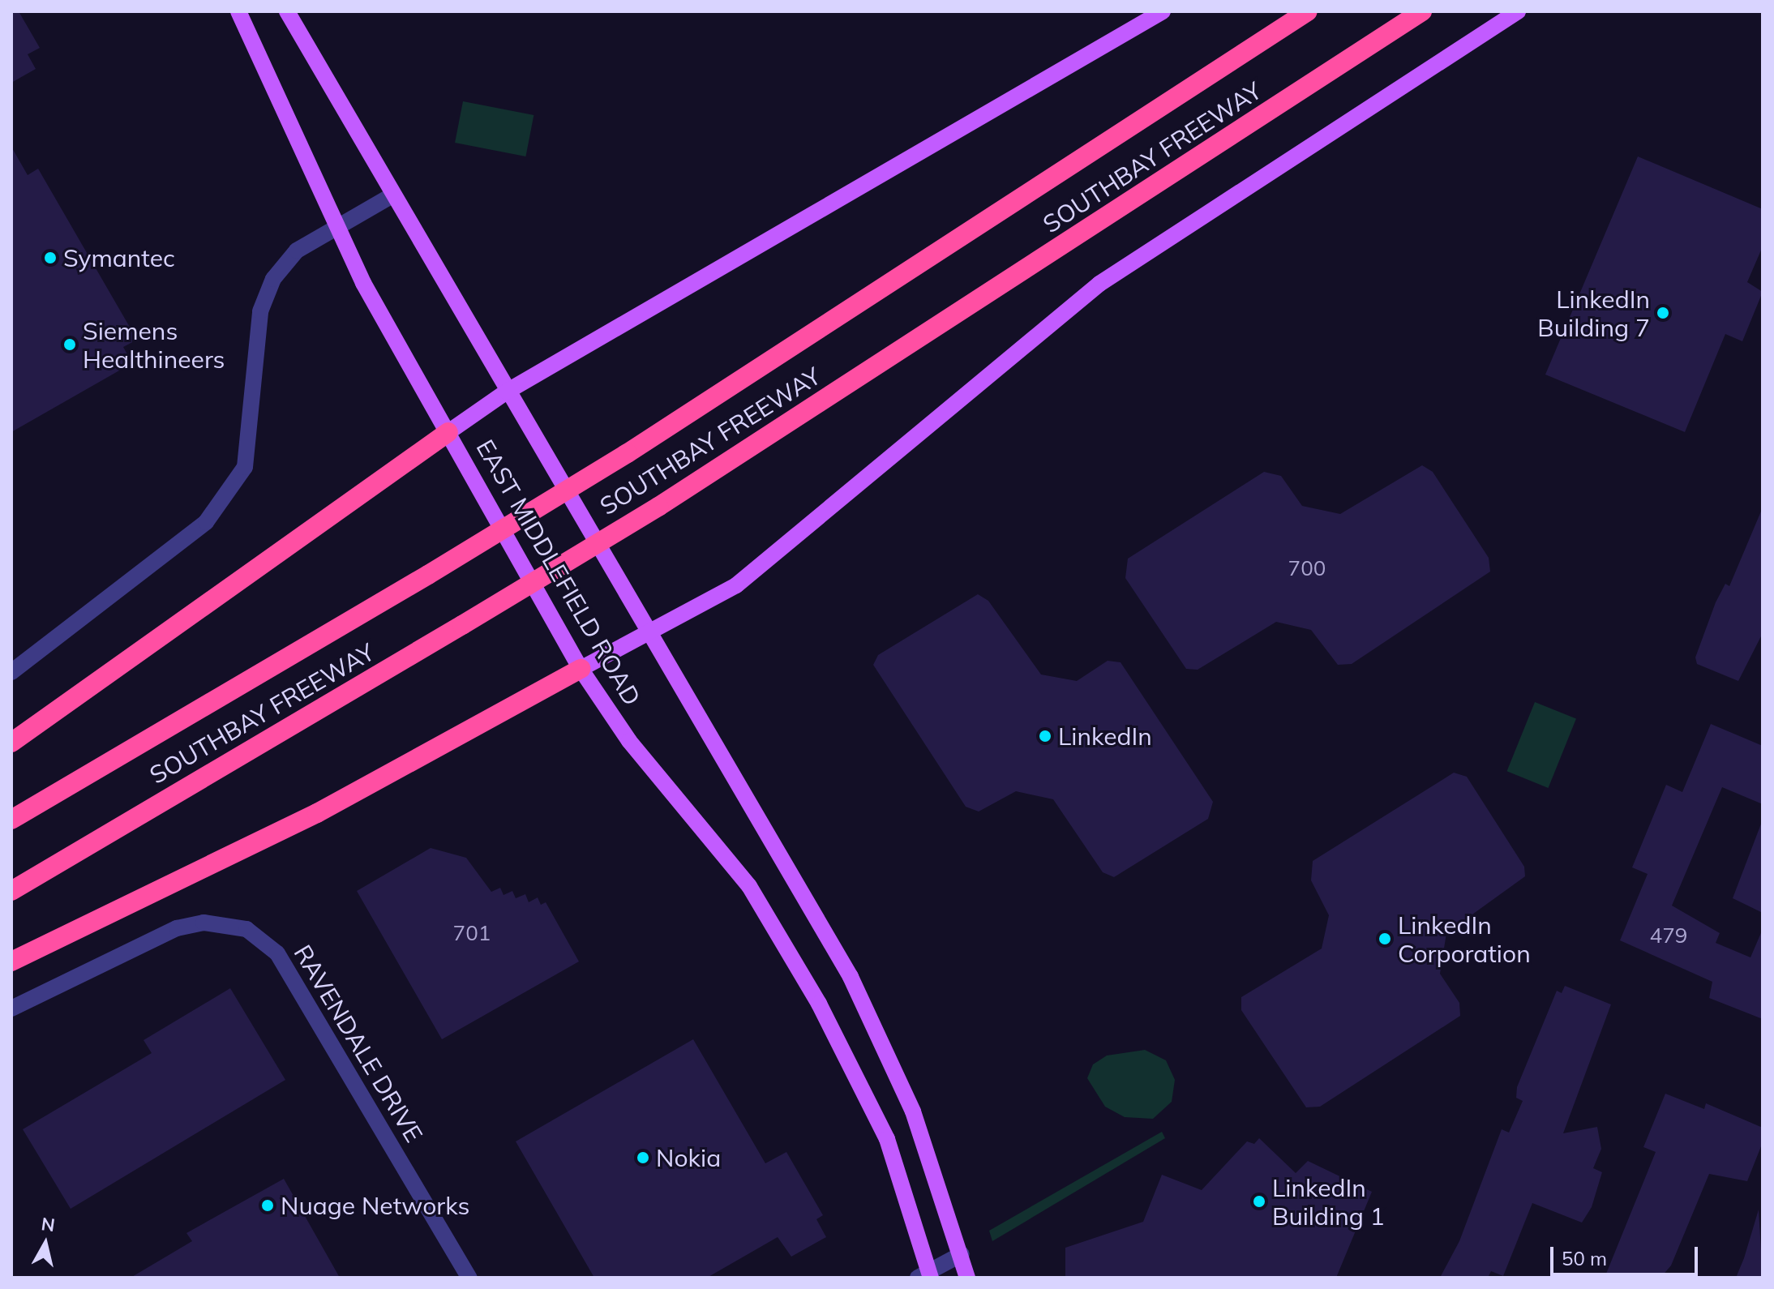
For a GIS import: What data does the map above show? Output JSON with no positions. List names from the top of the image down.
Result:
{
  "streets": {
    "highway": ["SOUTHBAY FREEWAY"],
    "main road": ["EAST MIDDLEFIELD ROAD"],
    "street": ["RAVENDALE DRIVE"]
  },
  "places": [
    "Symantec",
    "LinkedIn Building 7",
    "Siemens Healthineers",
    "LinkedIn",
    "LinkedIn Corporation",
    "Nokia",
    "LinkedIn Building 1",
    "Nuage Networks"
  ],
  "house_numbers": ["700", "701", "479"],
  "scale_bar": "50 m",
  "north": "top"
}
